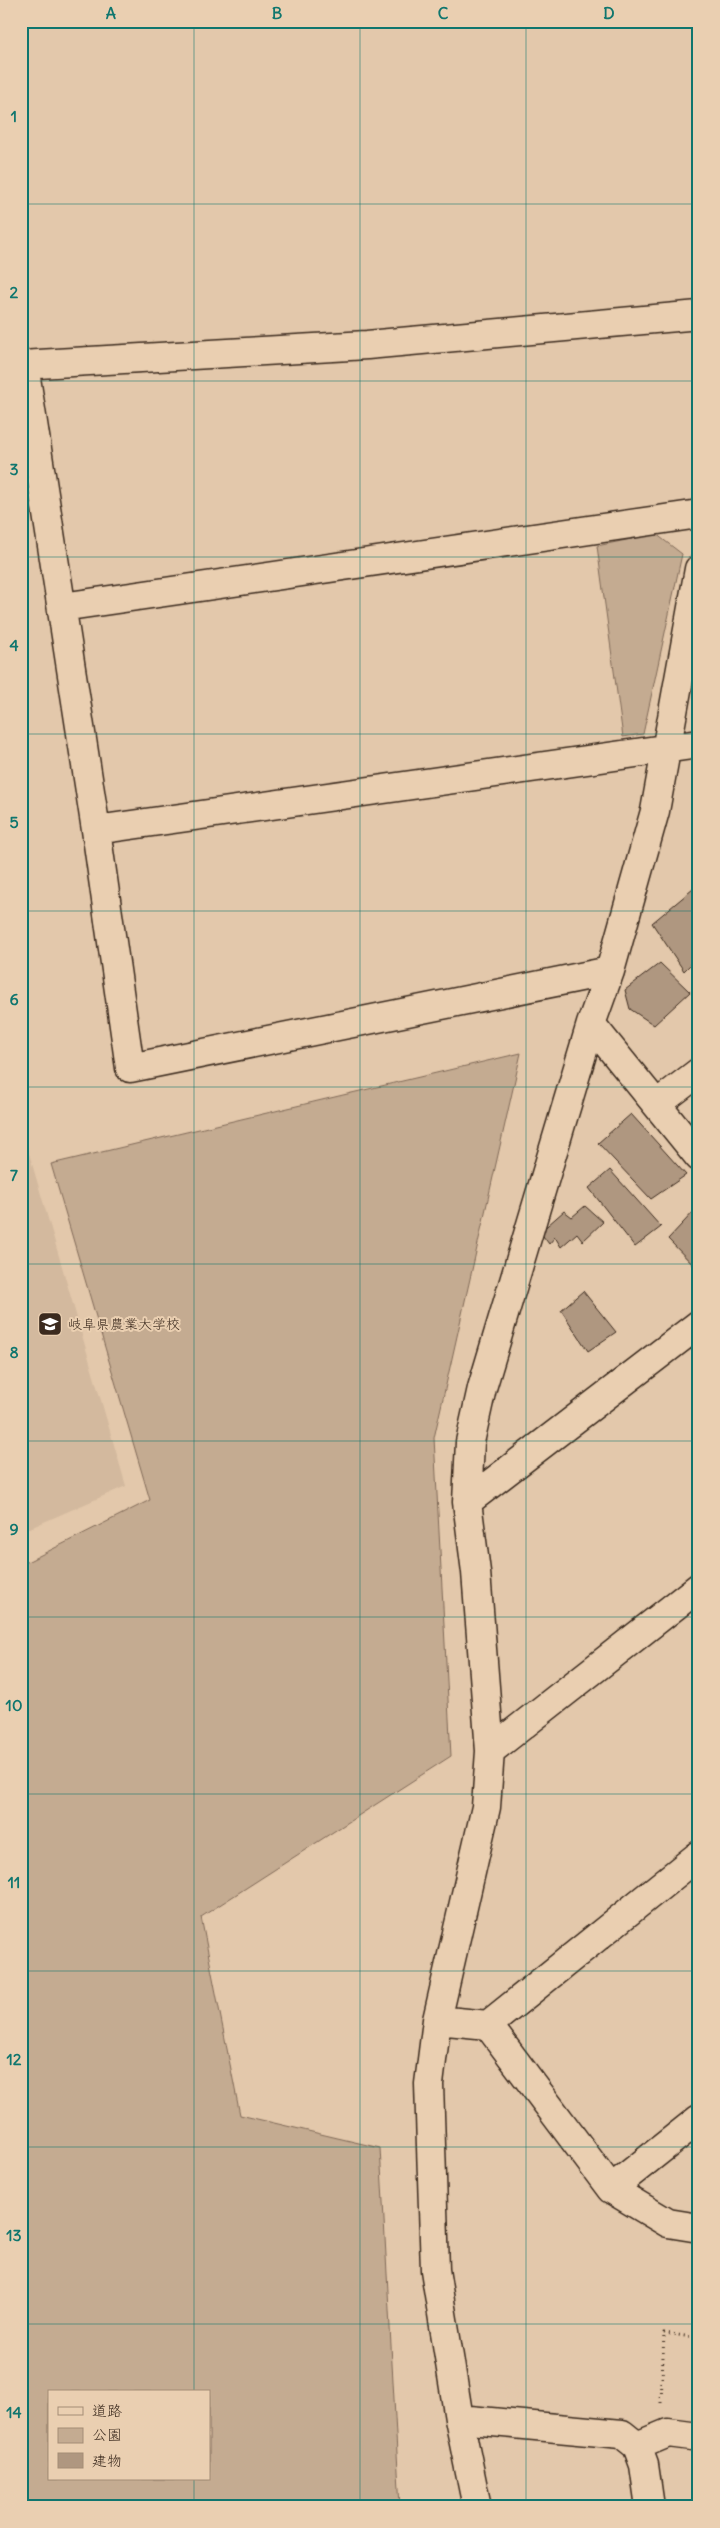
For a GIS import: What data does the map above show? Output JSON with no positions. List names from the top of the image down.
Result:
{
  "places": {
    "school or university": ["岐阜県農業大学校"]
  },
  "legend": ["道路", "公園", "建物"],
  "grid": {
    "columns": [
      "A",
      "B",
      "C",
      "D"
    ],
    "rows": [
      "1",
      "2",
      "3",
      "4",
      "5",
      "6",
      "7",
      "8",
      "9",
      "10",
      "11",
      "12",
      "13",
      "14"
    ]
  }
}
